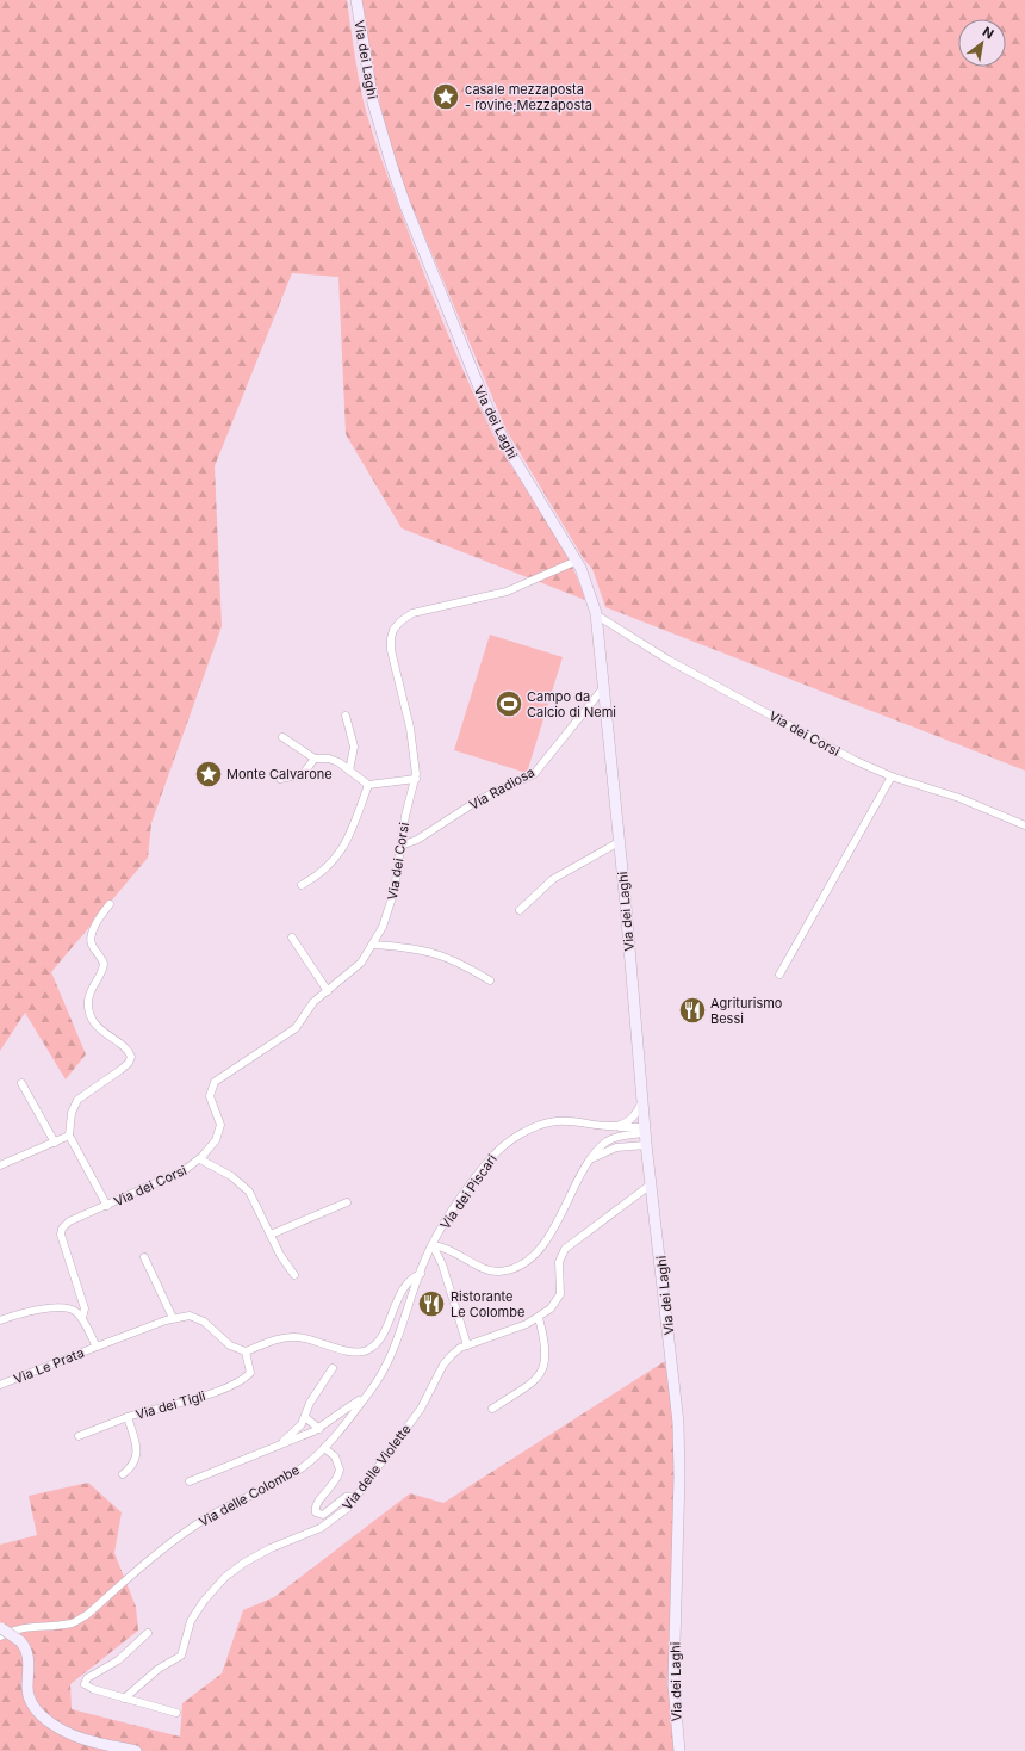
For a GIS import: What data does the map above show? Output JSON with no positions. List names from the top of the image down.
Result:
{
  "streets": {
    "main road": ["Via dei Laghi"],
    "street": [
      "Via dei Corsi",
      "Via Radiosa",
      "Via dei Piscari",
      "Via Le Prata",
      "Via dei Tigli",
      "Via delle Violette",
      "Via delle Colombe"
    ]
  },
  "crossings": [
    ["Via dei Laghi", "Via dei Corsi"],
    ["Via dei Laghi", "Via Radiosa"],
    ["Via dei Laghi", "Via dei Piscari"],
    ["Via dei Corsi", "Via Radiosa"],
    ["Via dei Piscari", "Via delle Colombe"],
    ["Via Le Prata", "Via dei Tigli"]
  ],
  "places": {
    "place": ["casale mezzaposta - rovine;Mezzaposta", "Monte Calvarone"],
    "sports": ["Campo da Calcio di Nemi"],
    "restaurant": ["Agriturismo Bessi", "Ristorante Le Colombe"]
  },
  "north": "top right"
}
